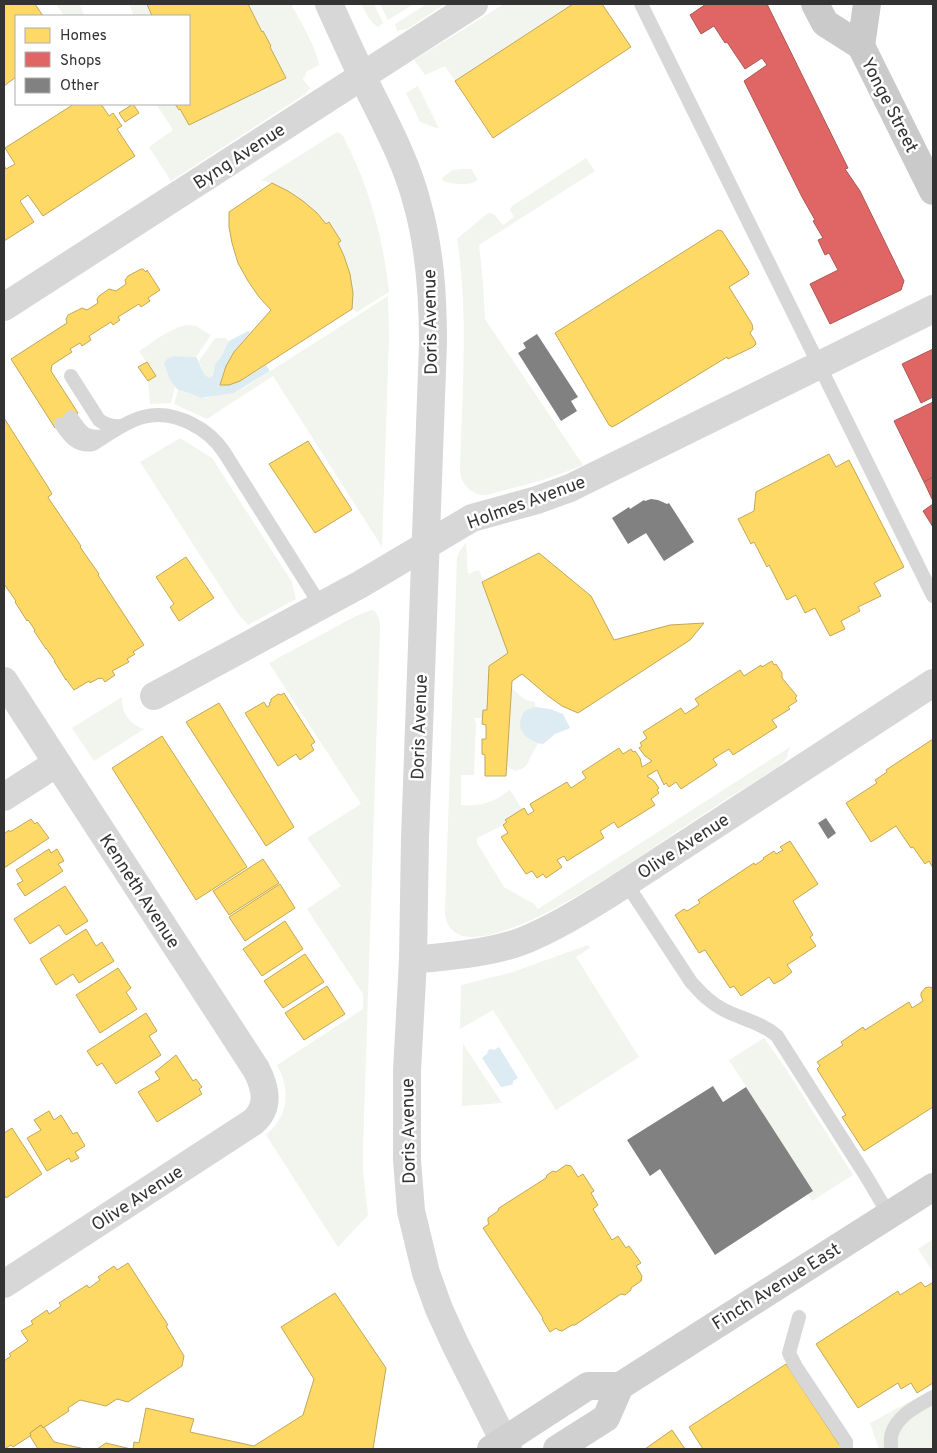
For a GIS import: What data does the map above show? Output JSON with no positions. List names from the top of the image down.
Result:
{
  "streets": {
    "main road": ["Yonge Street", "Finch Avenue East"],
    "street": [
      "Byng Avenue",
      "Doris Avenue",
      "Holmes Avenue",
      "Olive Avenue",
      "Kenneth Avenue"
    ]
  },
  "crossings": [
    ["Byng Avenue", "Doris Avenue"],
    ["Doris Avenue", "Holmes Avenue"],
    ["Doris Avenue", "Olive Avenue"],
    ["Olive Avenue", "Kenneth Avenue"]
  ],
  "legend": ["Homes", "Shops", "Other"]
}
